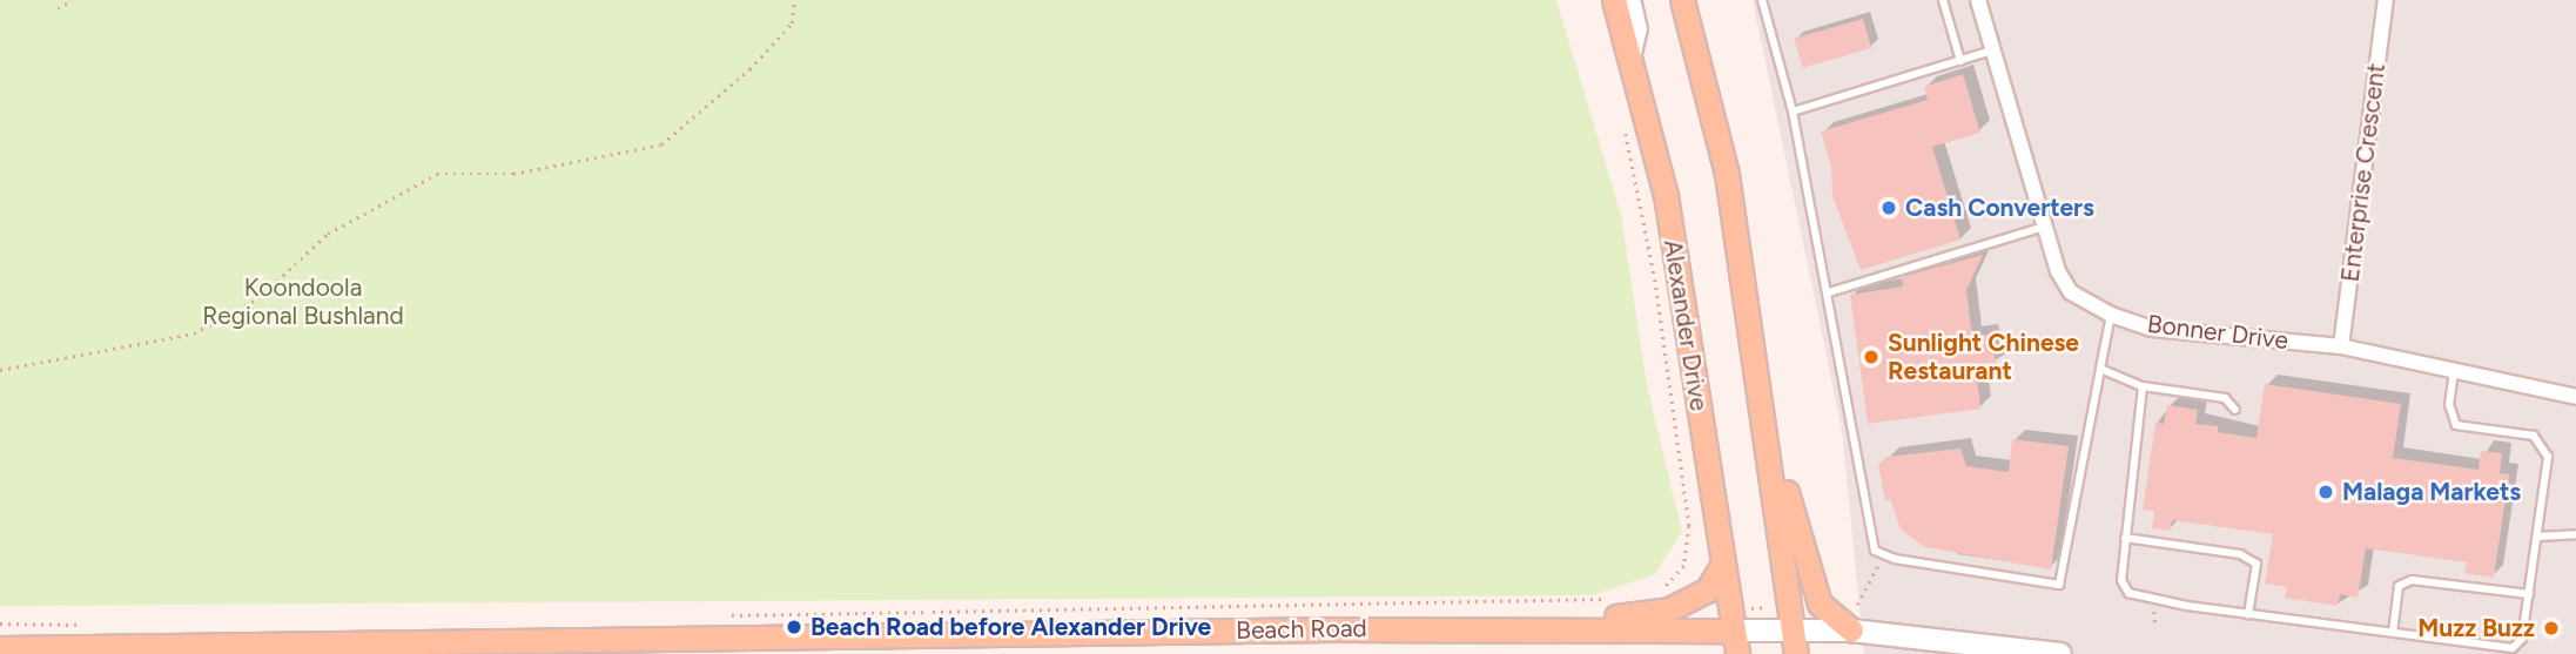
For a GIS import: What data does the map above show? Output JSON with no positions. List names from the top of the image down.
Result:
{
  "streets": {
    "main road": ["Alexander Drive", "Beach Road"],
    "street": ["Enterprise Crescent", "Bonner Drive"]
  },
  "crossings": [
    ["Enterprise Crescent", "Bonner Drive"],
    ["Alexander Drive", "Beach Road"]
  ],
  "parks": ["Koondoola Regional Bushland"],
  "places": [
    "Cash Converters",
    "Sunlight Chinese Restaurant",
    "Malaga Markets",
    "Beach Road before Alexander Drive",
    "Muzz Buzz"
  ]
}
